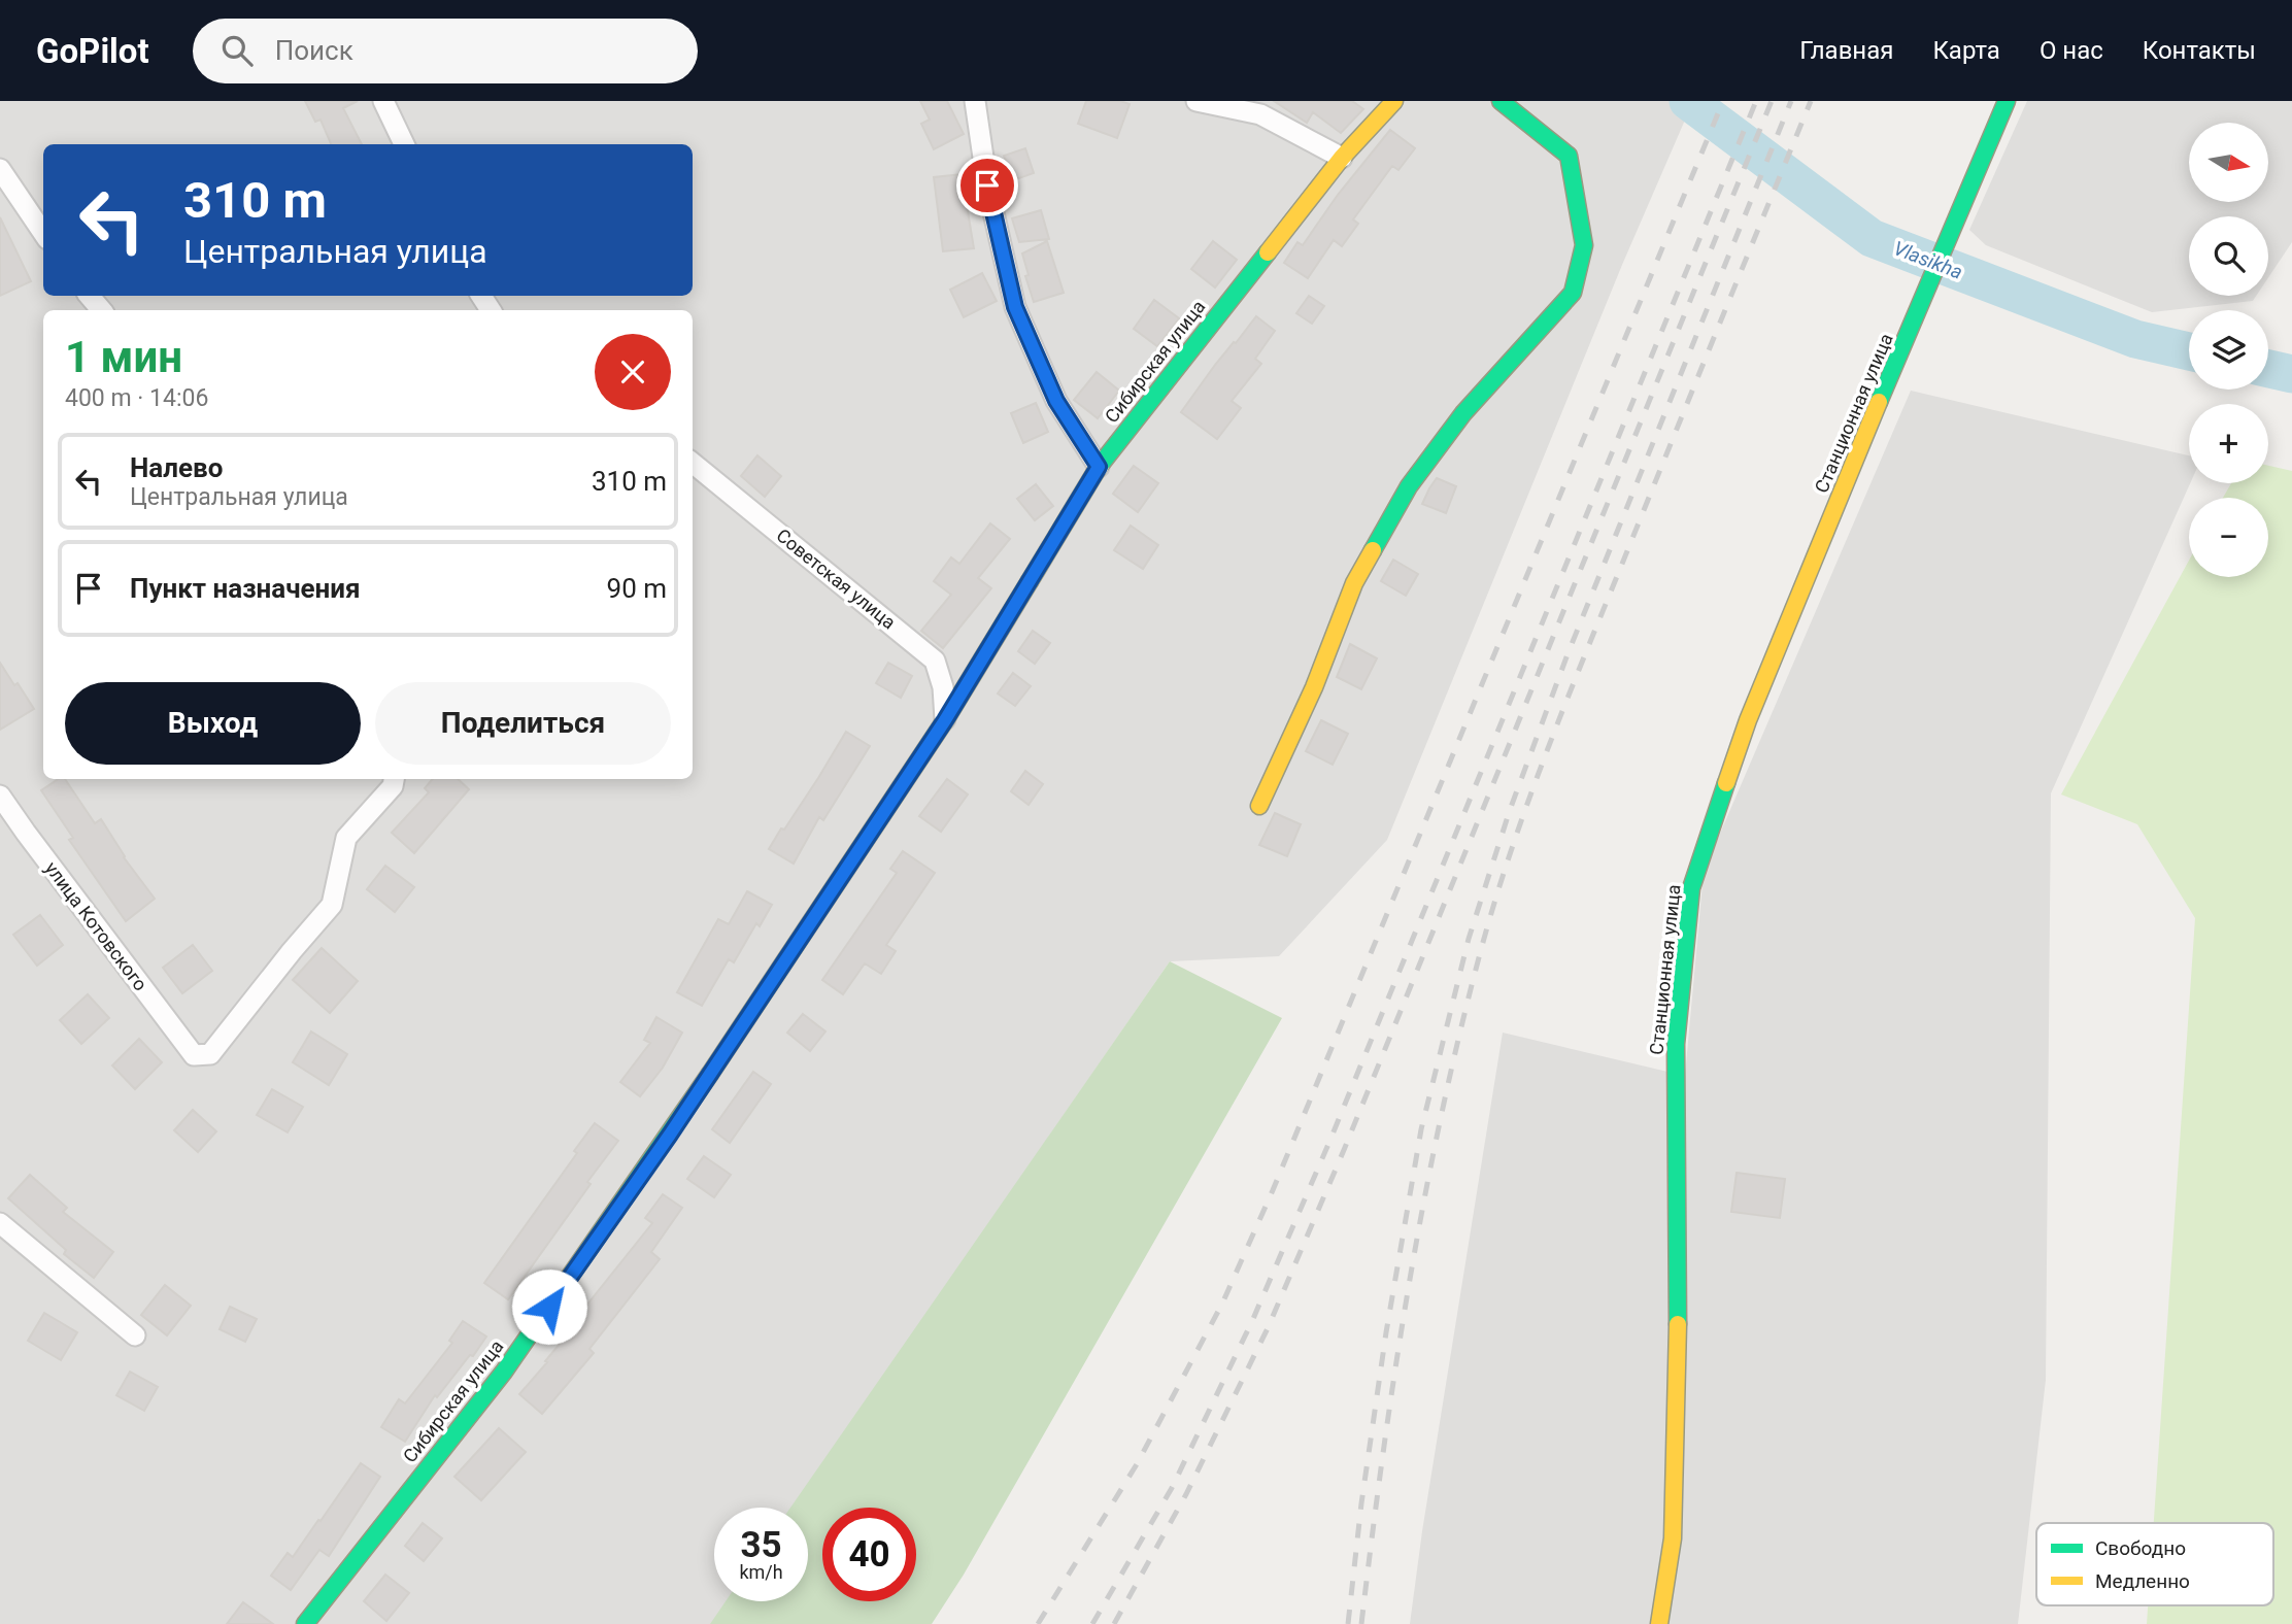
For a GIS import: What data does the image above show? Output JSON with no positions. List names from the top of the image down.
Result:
{
  "streets": {
    "street": [
      "Сибирская улица",
      "Станционная улица",
      "Советская улица",
      "улица Котовского"
    ]
  },
  "crossings": [
    ["Сибирская улица", "Советская улица"]
  ],
  "water": ["Vlasikha"],
  "legend": ["Свободно", "Медленно"],
  "north": "right",
  "page": {
    "header": "GoPilot",
    "search": "Поиск",
    "nav": [
      "Главная",
      "Карта",
      "О нас",
      "Контакты"
    ],
    "map_buttons": ["+", "−"],
    "turn": ["310 m", "Центральная улица"],
    "heading": ["1 мин", "400 m · 14:06"],
    "list": [
      {
        "name": "Налево",
        "note": "Центральная улица",
        "value": "310 m"
      },
      {
        "name": "Пункт назначения",
        "value": "90 m"
      }
    ],
    "buttons": ["Выход", "Поделиться"],
    "speed": "35 km/h",
    "limit": "40"
  }
}
